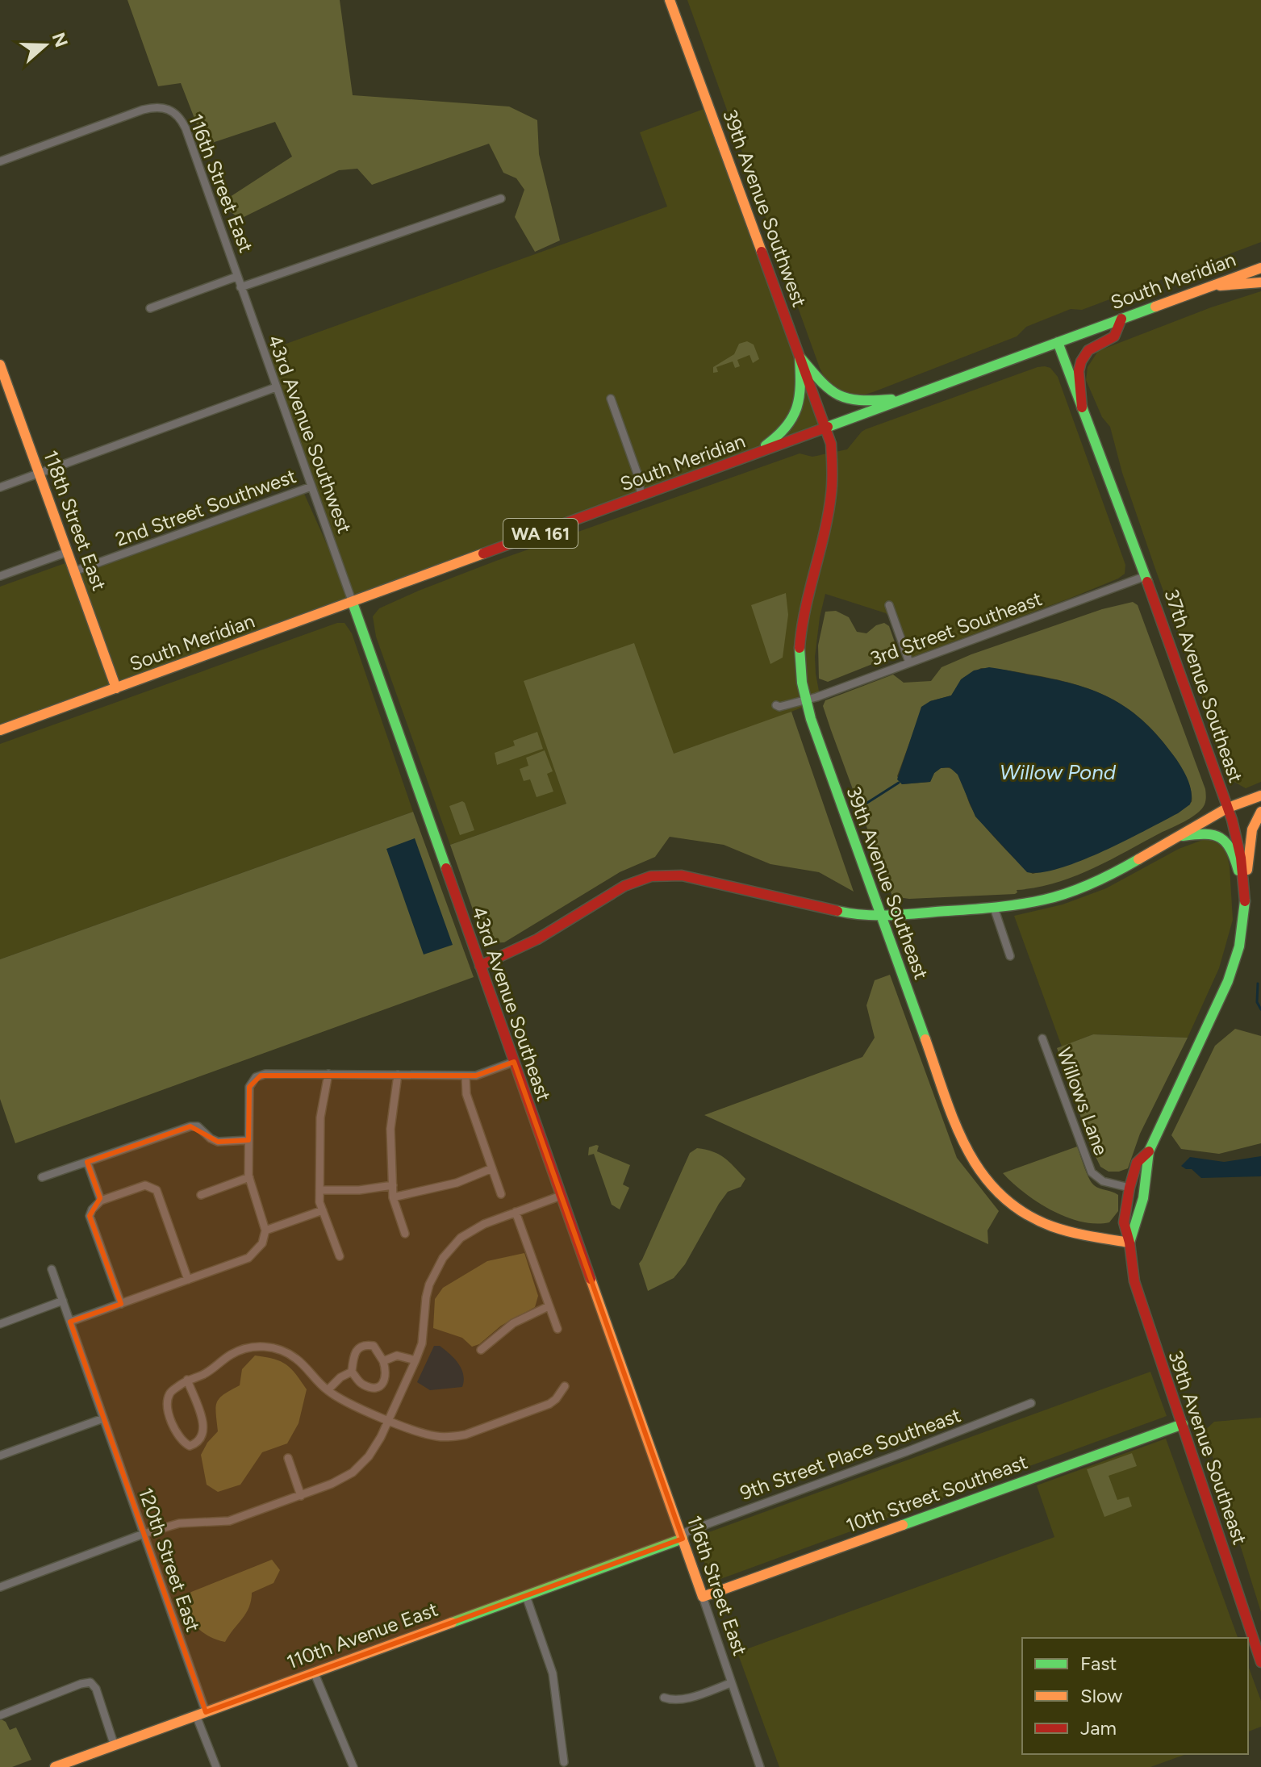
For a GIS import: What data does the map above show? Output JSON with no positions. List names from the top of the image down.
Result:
{
  "streets": {
    "main road": [
      "116th Street East",
      "39th Avenue Southwest",
      "South Meridian",
      "118th Street East",
      "WA 161",
      "37th Avenue Southeast",
      "39th Avenue Southeast",
      "43rd Avenue Southeast",
      "10th Street Southeast",
      "110th Avenue East"
    ],
    "street": [
      "43rd Avenue Southwest",
      "2nd Street Southwest",
      "3rd Street Southeast",
      "Willows Lane",
      "9th Street Place Southeast",
      "120th Street East"
    ]
  },
  "crossings": [
    ["116th Street East", "43rd Avenue Southwest"],
    ["116th Street East", "43rd Avenue Southeast"],
    ["116th Street East", "9th Street Place Southeast"],
    ["116th Street East", "10th Street Southeast"],
    ["116th Street East", "110th Avenue East"],
    ["39th Avenue Southwest", "South Meridian"],
    ["39th Avenue Southwest", "39th Avenue Southeast"],
    ["South Meridian", "43rd Avenue Southwest"],
    ["South Meridian", "118th Street East"],
    ["South Meridian", "WA 161"],
    ["South Meridian", "37th Avenue Southeast"],
    ["South Meridian", "39th Avenue Southeast"],
    ["South Meridian", "43rd Avenue Southeast"],
    ["43rd Avenue Southwest", "2nd Street Southwest"],
    ["43rd Avenue Southwest", "43rd Avenue Southeast"],
    ["2nd Street Southwest", "118th Street East"],
    ["118th Street East", "WA 161"],
    ["3rd Street Southeast", "37th Avenue Southeast"],
    ["3rd Street Southeast", "39th Avenue Southeast"],
    ["37th Avenue Southeast", "39th Avenue Southeast"],
    ["37th Avenue Southeast", "Willows Lane"],
    ["39th Avenue Southeast", "Willows Lane"],
    ["39th Avenue Southeast", "10th Street Southeast"],
    ["9th Street Place Southeast", "110th Avenue East"],
    ["120th Street East", "110th Avenue East"]
  ],
  "water": ["Willow Pond"],
  "legend": ["Fast", "Slow", "Jam"],
  "north": "right"
}
